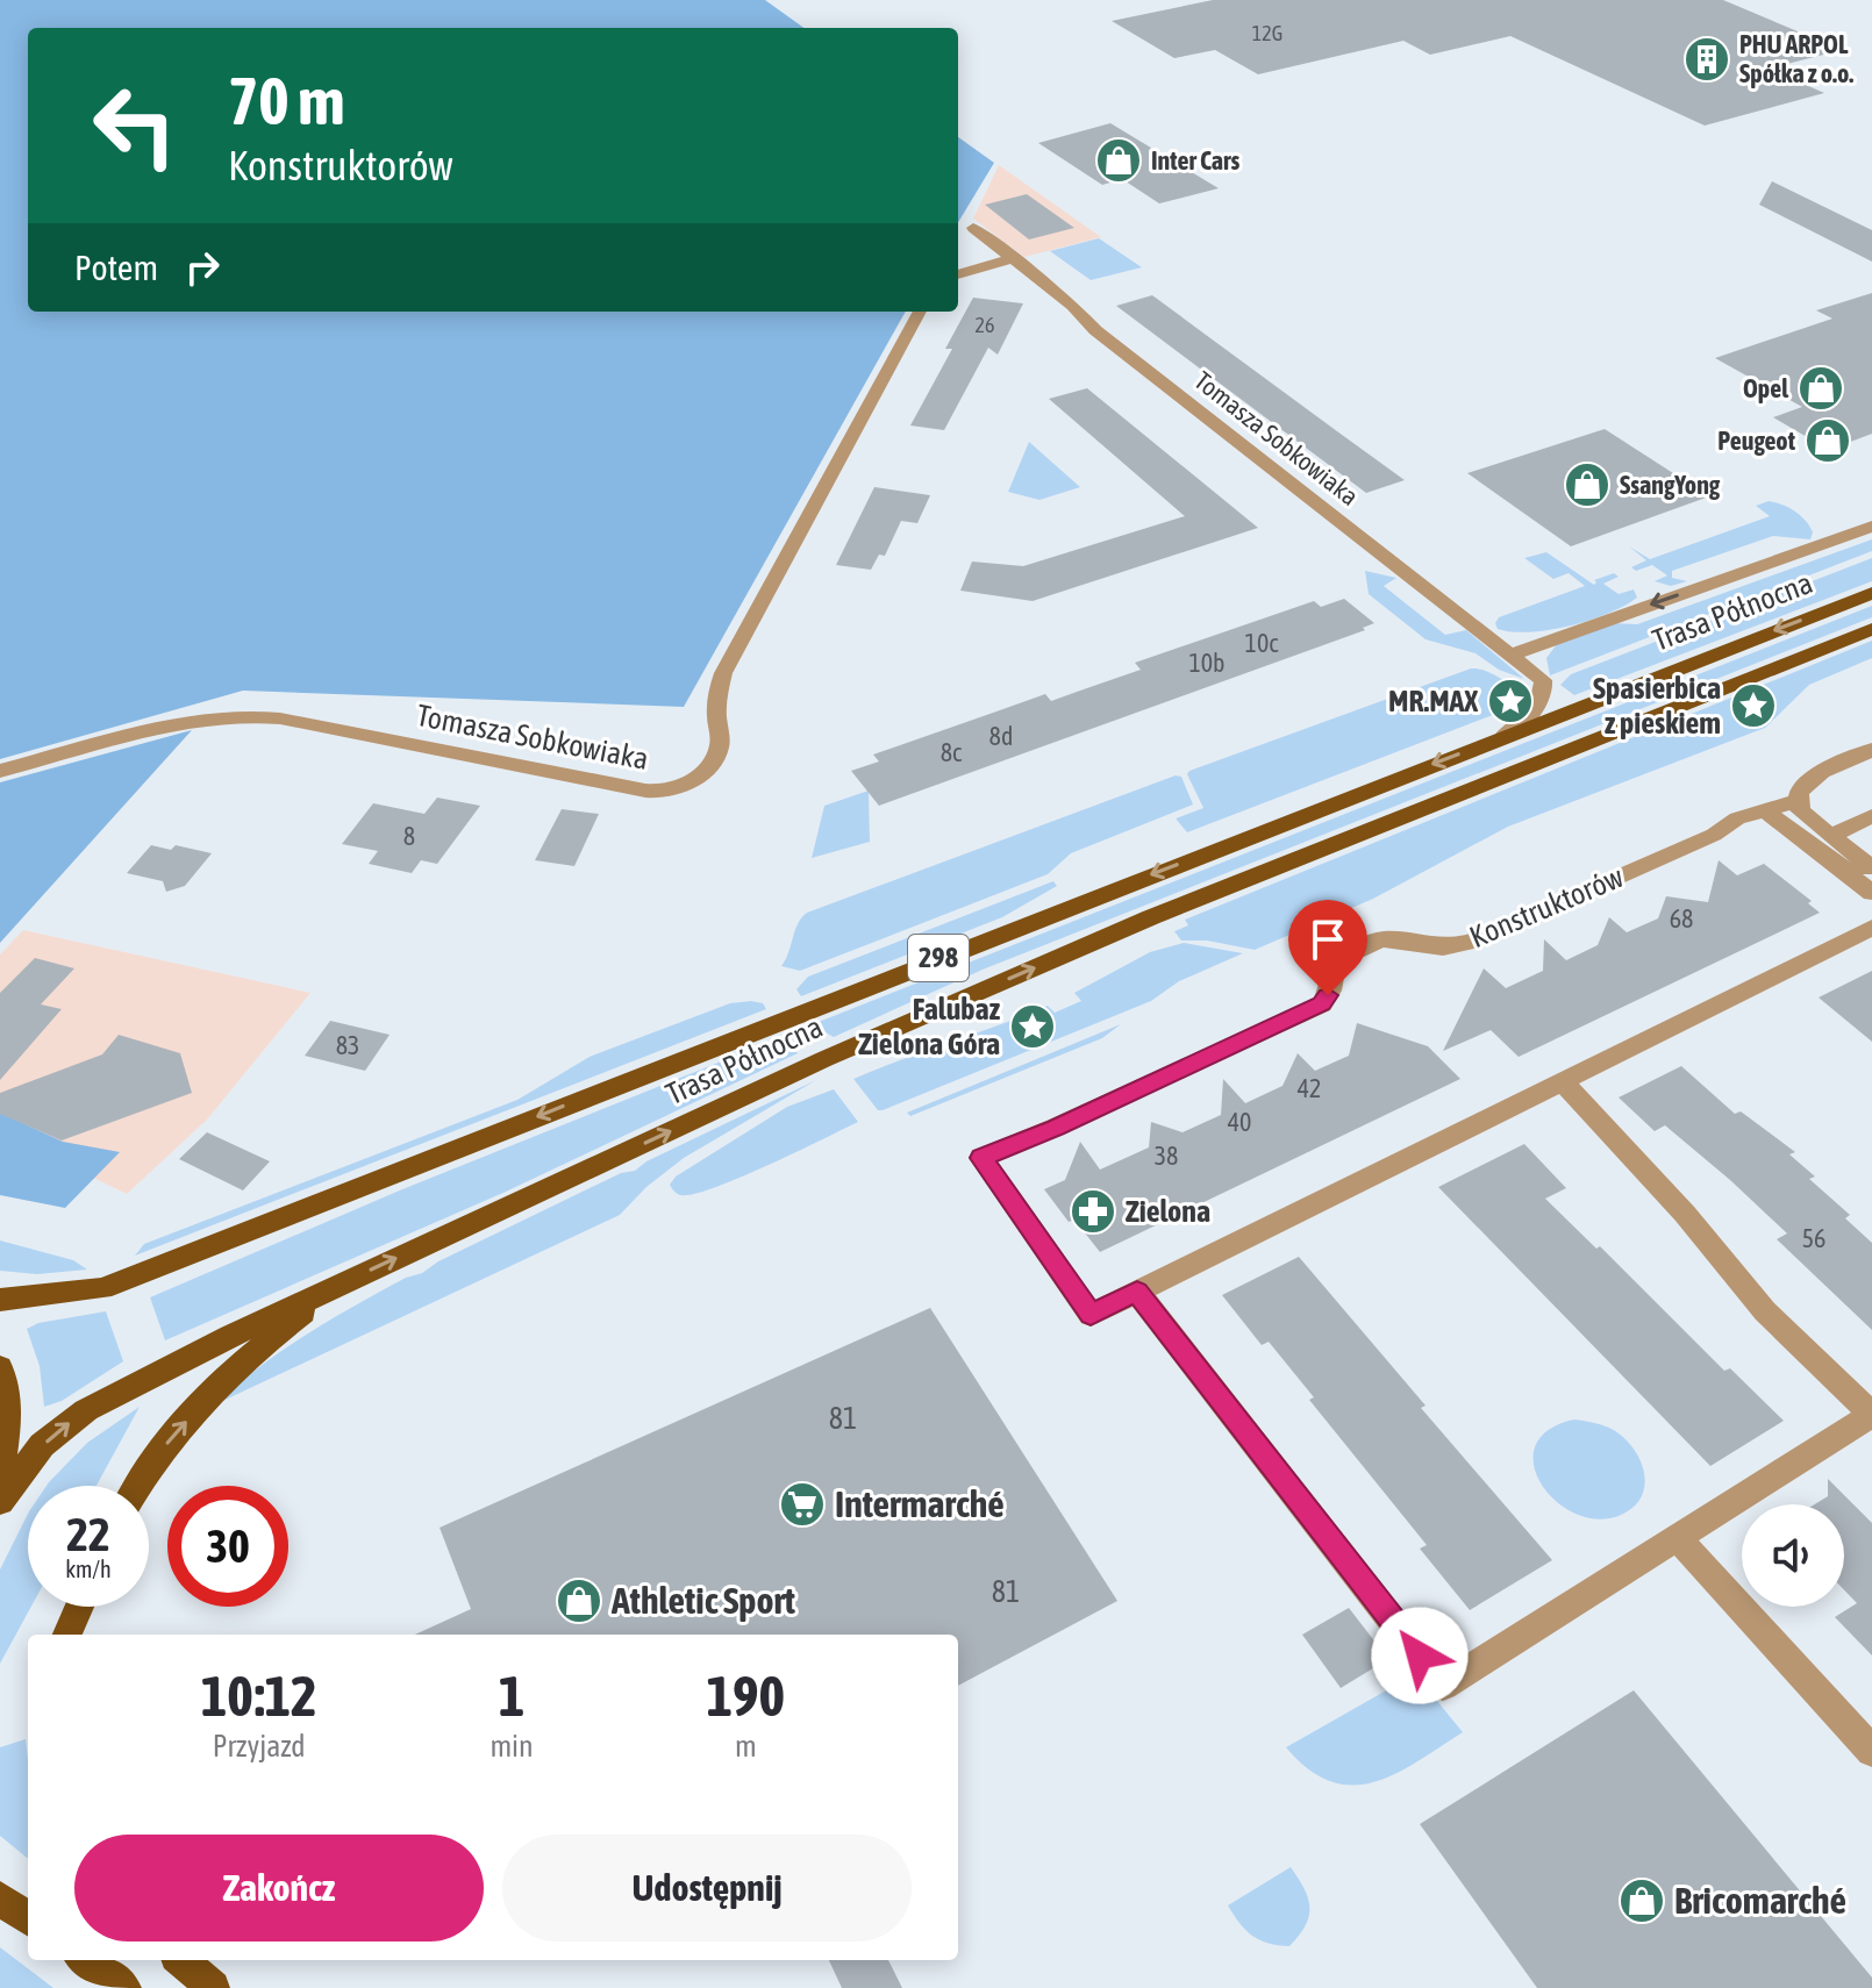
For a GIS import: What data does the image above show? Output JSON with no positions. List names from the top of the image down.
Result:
{
  "streets": {
    "main road": ["Trasa Północna", "298"],
    "street": ["Tomasza Sobkowiaka", "Konstruktorów"]
  },
  "crossings": [
    ["Tomasza Sobkowiaka", "Trasa Północna"]
  ],
  "places": {
    "building": ["PHU ARPOL Spółka z o.o."],
    "shop": [
      "Inter Cars",
      "Opel",
      "Peugeot",
      "SsangYong",
      "Athletic Sport",
      "Bricomarché"
    ],
    "place": ["MR.MAX", "Spasierbica z pieskiem", "Falubaz Zielona Góra"],
    "pharmacy": ["Zielona"],
    "supermarket": ["Intermarché"]
  },
  "house_numbers": [
    "12G",
    "26",
    "10c",
    "10b",
    "8d",
    "8c",
    "8",
    "68",
    "83",
    "42",
    "40",
    "38",
    "56",
    "81",
    "81"
  ],
  "page": {
    "turn": ["70 m", "Konstruktorów"],
    "then": "Potem",
    "speed": "22 km/h",
    "limit": "30",
    "eta": [
      "10:12",
      "Przyjazd",
      "1",
      "min",
      "190",
      "m"
    ],
    "buttons": ["Zakończ", "Udostępnij"]
  }
}
